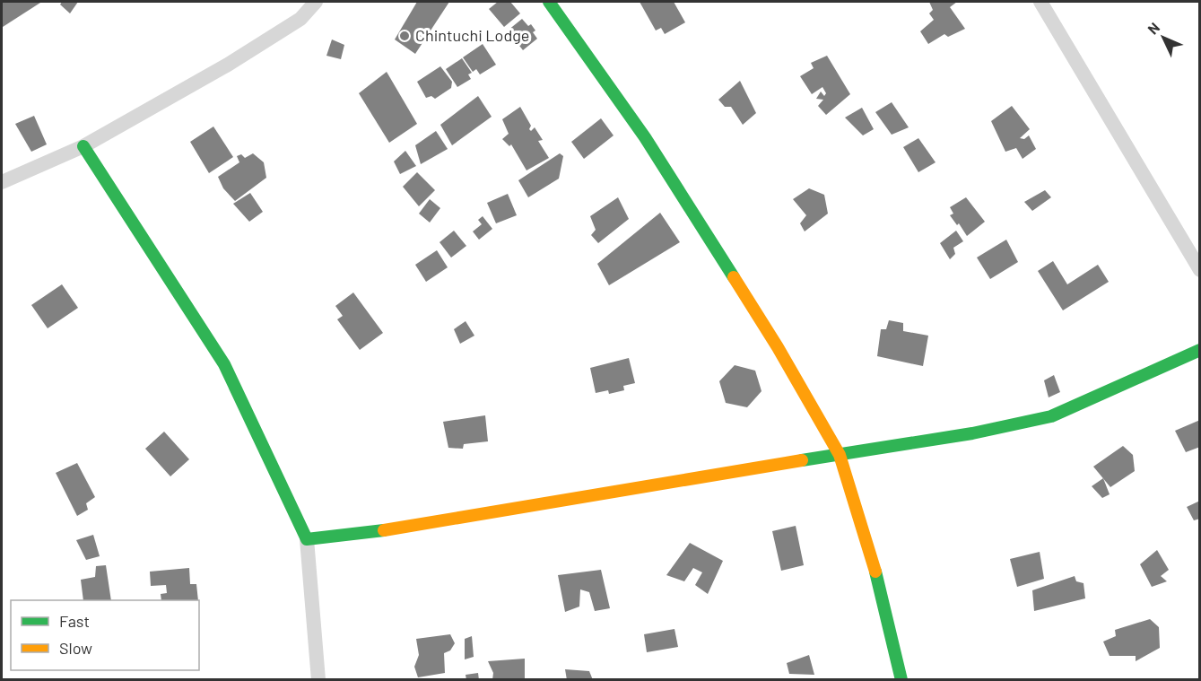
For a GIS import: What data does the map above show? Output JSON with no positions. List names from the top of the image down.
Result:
{
  "places": ["Chintuchi Lodge"],
  "legend": ["Fast", "Slow"],
  "north": "top left"
}
